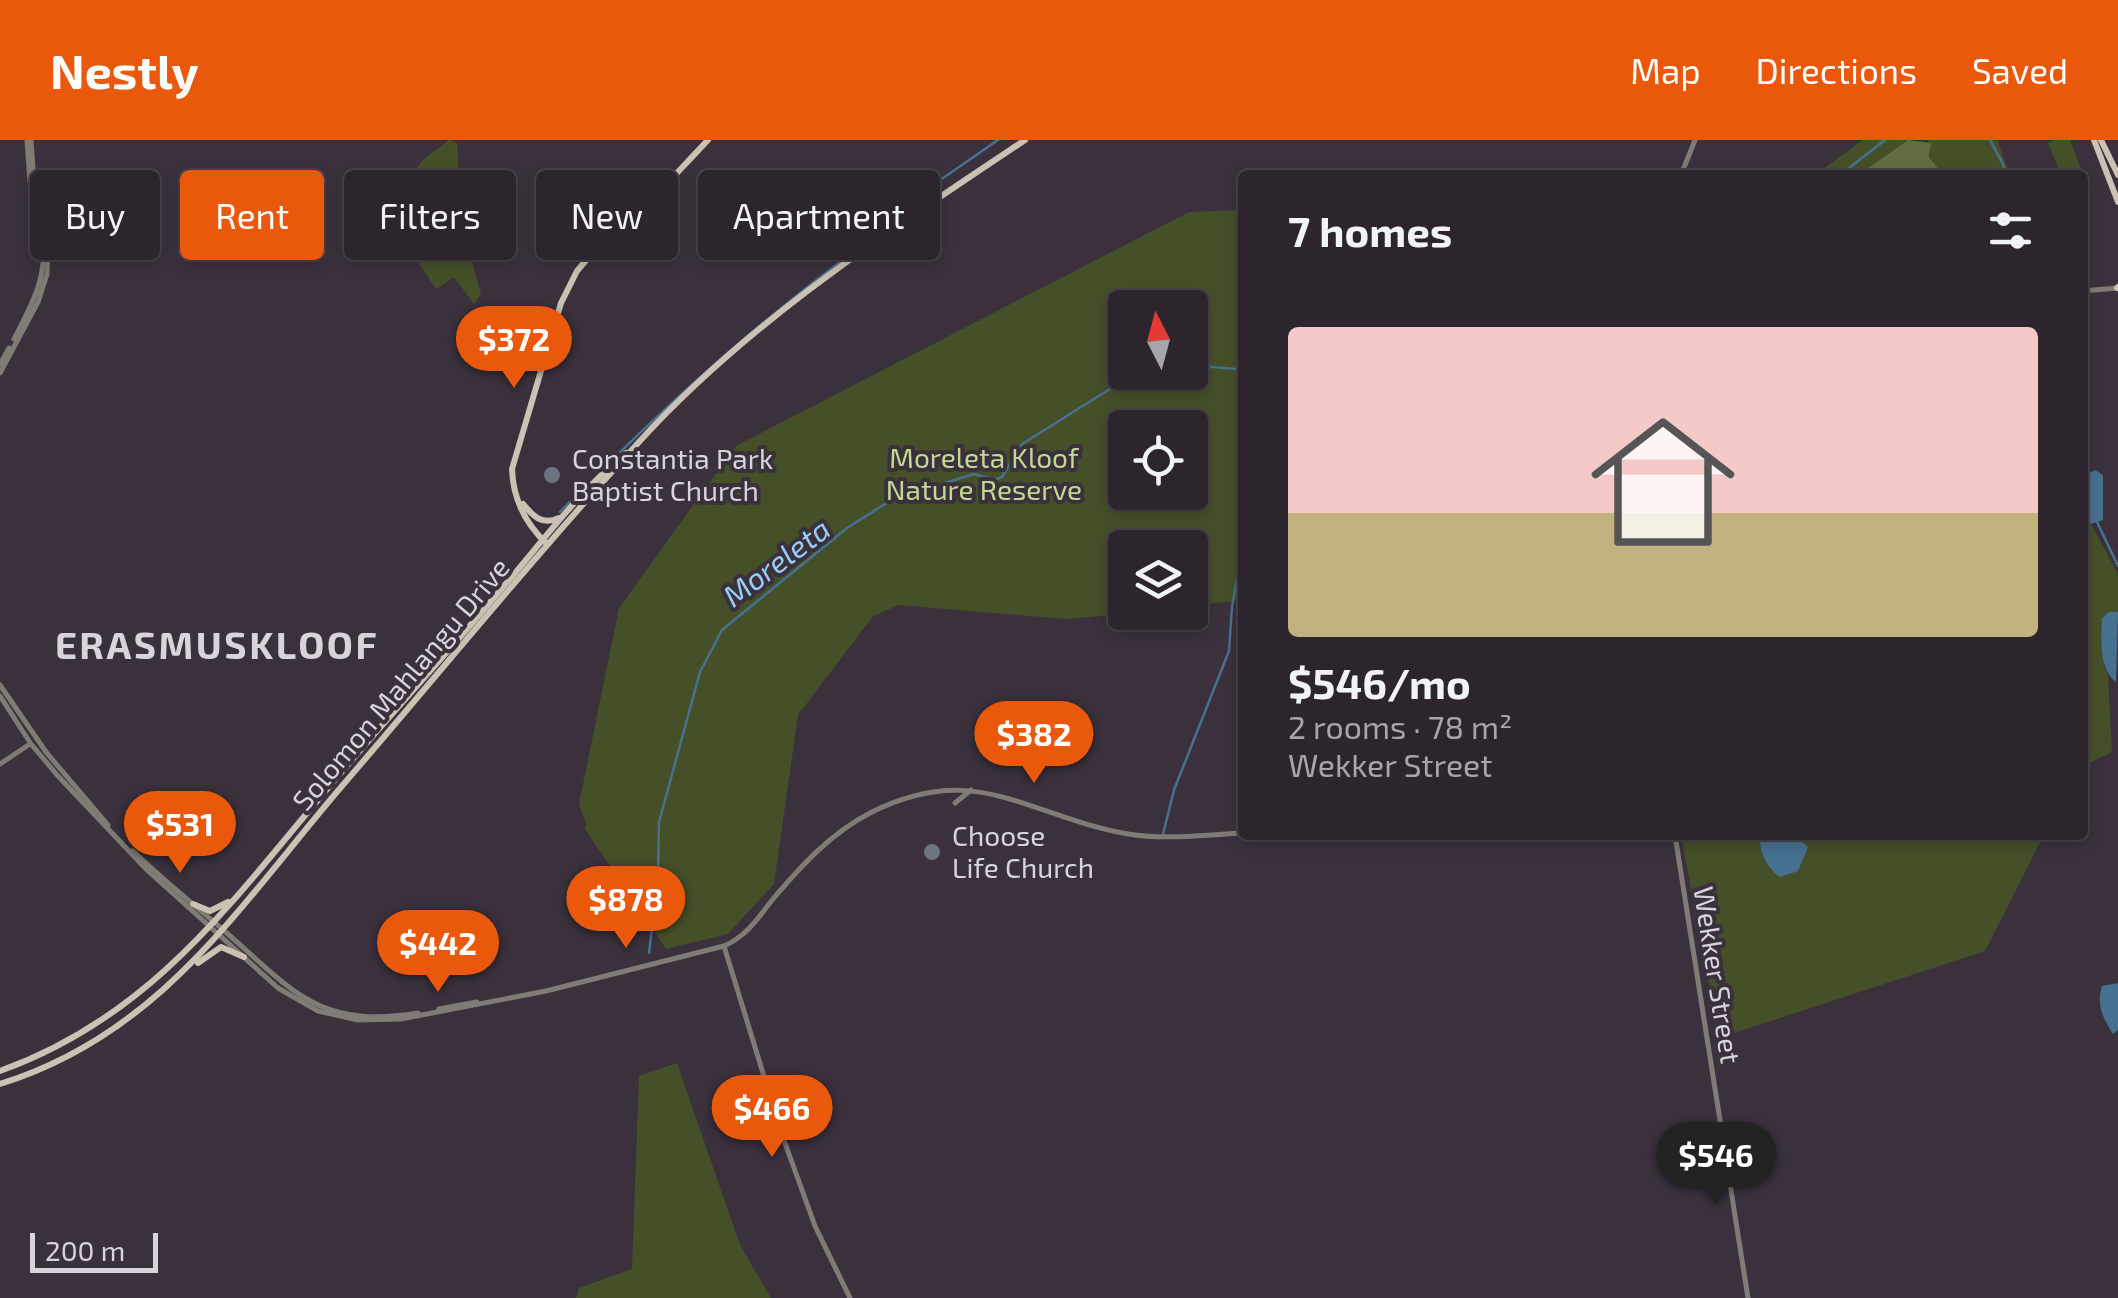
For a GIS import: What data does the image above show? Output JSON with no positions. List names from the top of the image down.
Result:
{
  "streets": {
    "main road": ["Solomon Mahlangu Drive"],
    "street": ["Wekker Street"]
  },
  "districts": ["ERASMUSKLOOF"],
  "water": ["Moreleta"],
  "parks": ["Moreleta Kloof Nature Reserve"],
  "places": ["Constantia Park Baptist Church", "Choose Life Church"],
  "scale_bar": "200 m",
  "north": "top",
  "page": {
    "header": "Nestly",
    "nav": ["Map", "Directions", "Saved"],
    "chip": [
      "Buy",
      "Rent",
      "Filters",
      "New",
      "Apartment"
    ],
    "heading": "7 homes",
    "list": [
      {
        "name": "$546/mo",
        "note": "2 rooms · 78 m² · Wekker Street"
      }
    ],
    "price": [
      "$372",
      "$382",
      "$531",
      "$878",
      "$442",
      "$466",
      "$546"
    ],
    "scale": "200 m"
  }
}
